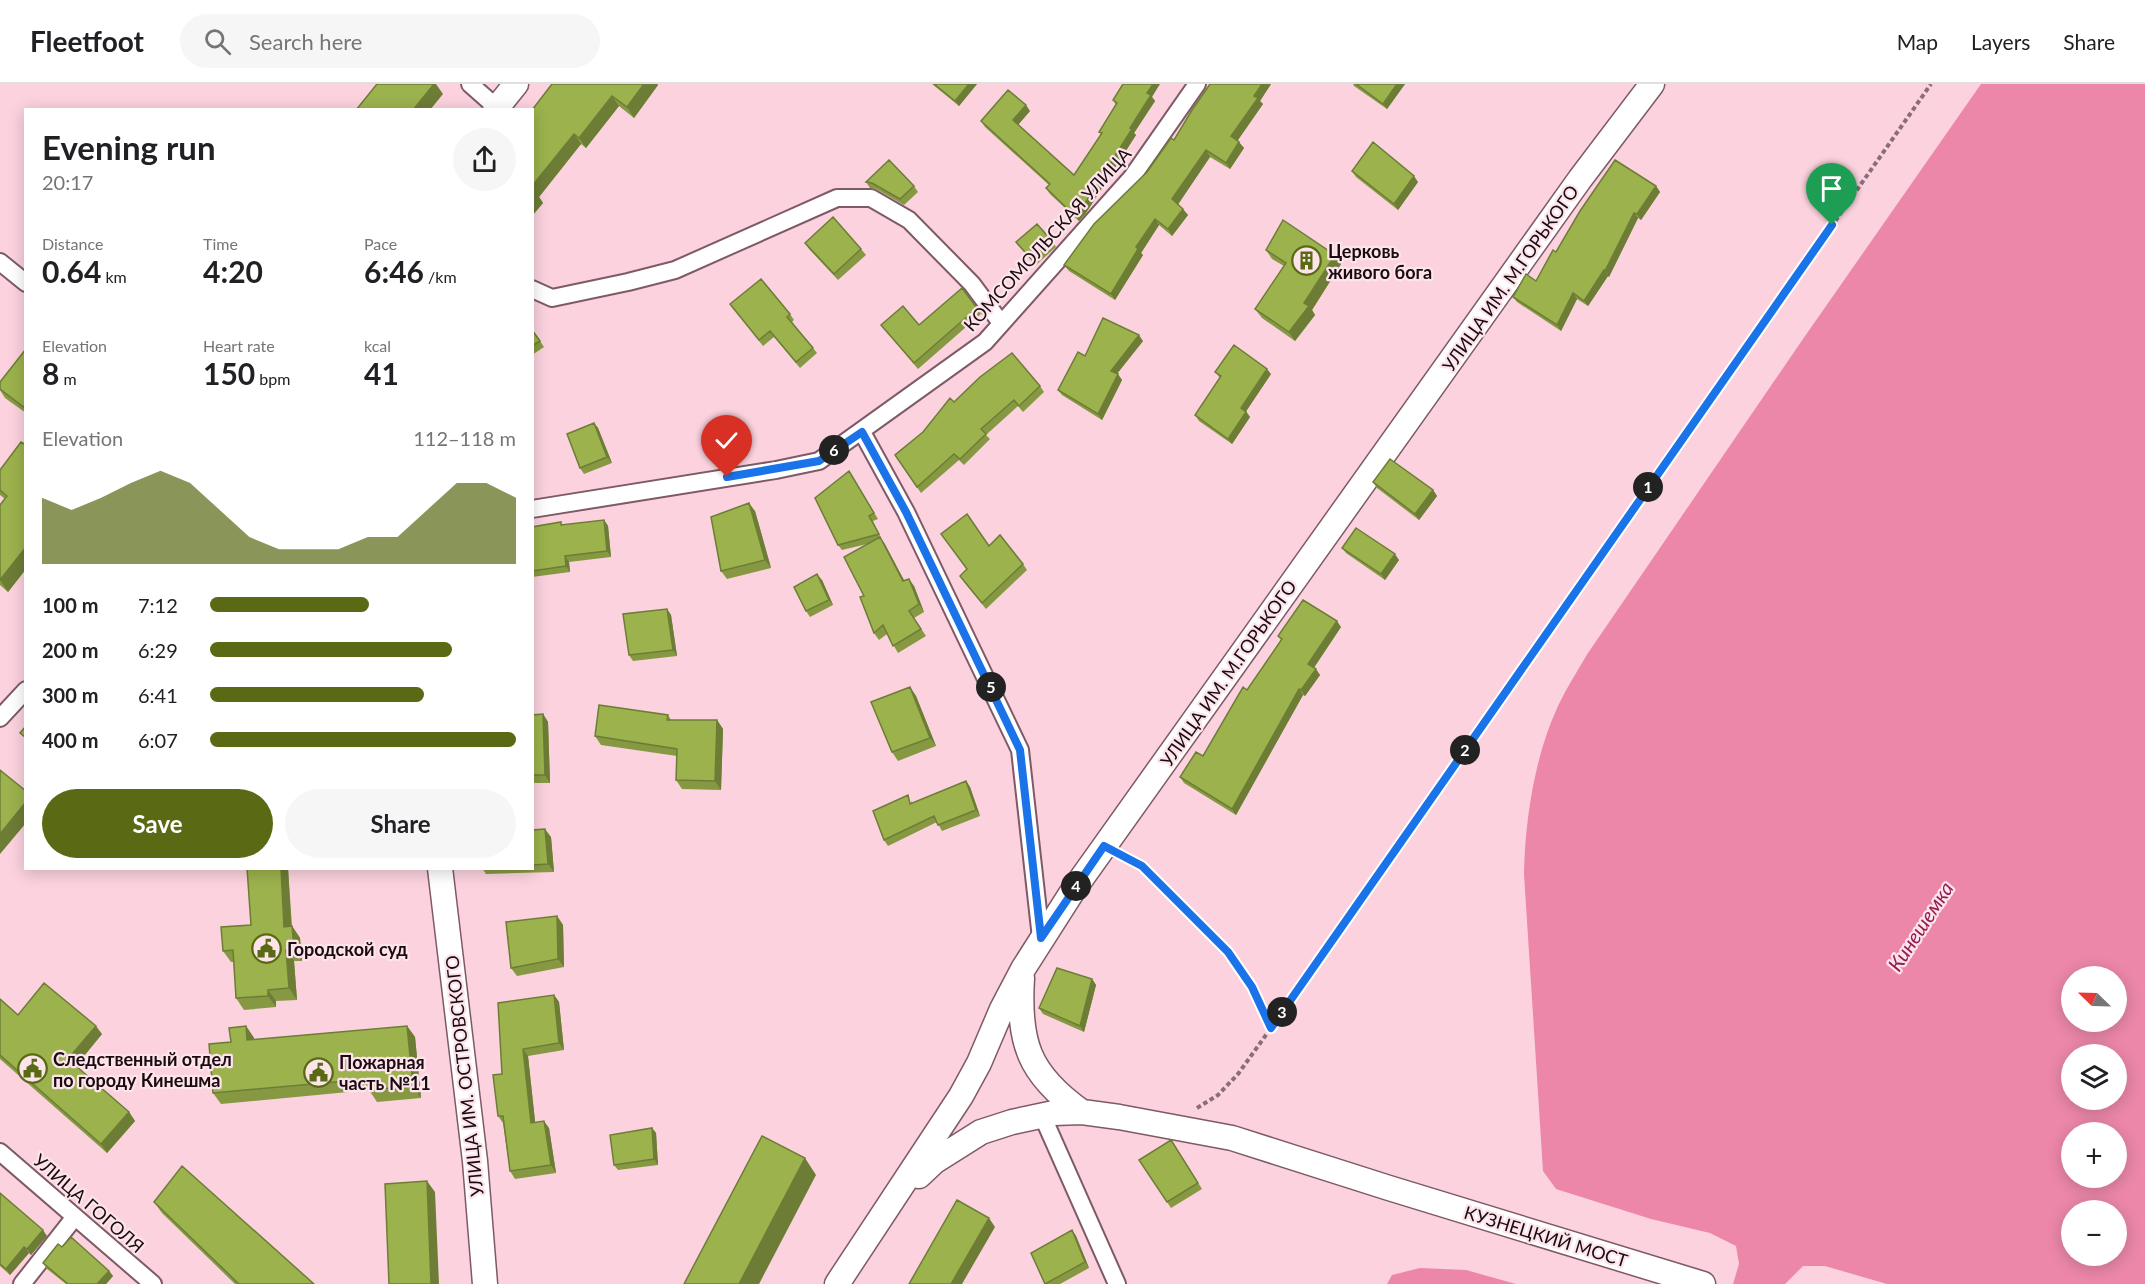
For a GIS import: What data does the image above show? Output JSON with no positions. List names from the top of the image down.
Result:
{
  "streets": {
    "street": [
      "КОМСОМОЛЬСКАЯ УЛИЦА",
      "УЛИЦА ИМ. М.ГОРЬКОГО",
      "УЛИЦА ИМ. ОСТРОВСКОГО",
      "УЛИЦА ГОГОЛЯ",
      "КУЗНЕЦКИЙ МОСТ"
    ]
  },
  "water": ["Кинешемка"],
  "places": {
    "building": ["Церковь живого бога"],
    "public building": ["Городской суд", "Следственный отдел по городу Кинешма", "Пожарная часть №11"]
  },
  "north": "top left",
  "page": {
    "header": "Fleetfoot",
    "search": "Search here",
    "nav": ["Map", "Layers", "Share"],
    "heading": ["Evening run", "20:17"],
    "stats": [
      ["Distance", "0.64 km"],
      ["Time", "4:20"],
      ["Pace", "6:46 /km"],
      ["Elevation", "8 m"],
      ["Heart rate", "150 bpm"],
      ["kcal", "41"]
    ],
    "chart": ["Elevation", "112–118 m"],
    "pins": [
      "6",
      "1",
      "5",
      "2",
      "4",
      "3"
    ],
    "list": [
      {
        "name": "100 m",
        "note": "7:12"
      },
      {
        "name": "200 m",
        "note": "6:29"
      },
      {
        "name": "300 m",
        "note": "6:41"
      },
      {
        "name": "400 m",
        "note": "6:07"
      }
    ],
    "buttons": ["Save", "Share"],
    "map_buttons": ["+", "−"]
  }
}
